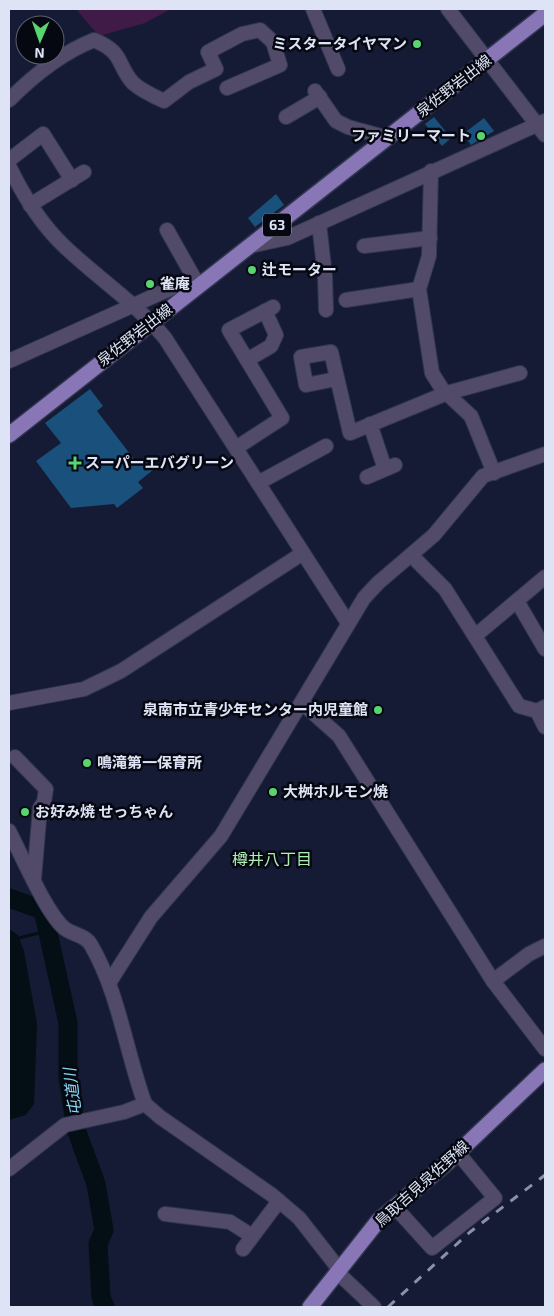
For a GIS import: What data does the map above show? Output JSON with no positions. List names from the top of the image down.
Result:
{
  "streets": {
    "main road": ["泉佐野岩出線", "63", "鳥取吉見泉佐野線"]
  },
  "districts": ["樽井八丁目"],
  "water": ["屯道川"],
  "places": {
    "other": [
      "ミスタータイヤマン",
      "ファミリーマート",
      "辻モーター",
      "雀庵",
      "泉南市立青少年センター内児童館",
      "鳴滝第一保育所",
      "大桝ホルモン焼",
      "お好み焼 せっちゃん"
    ],
    "health": ["スーパーエバグリーン"]
  },
  "north": "bottom"
}
